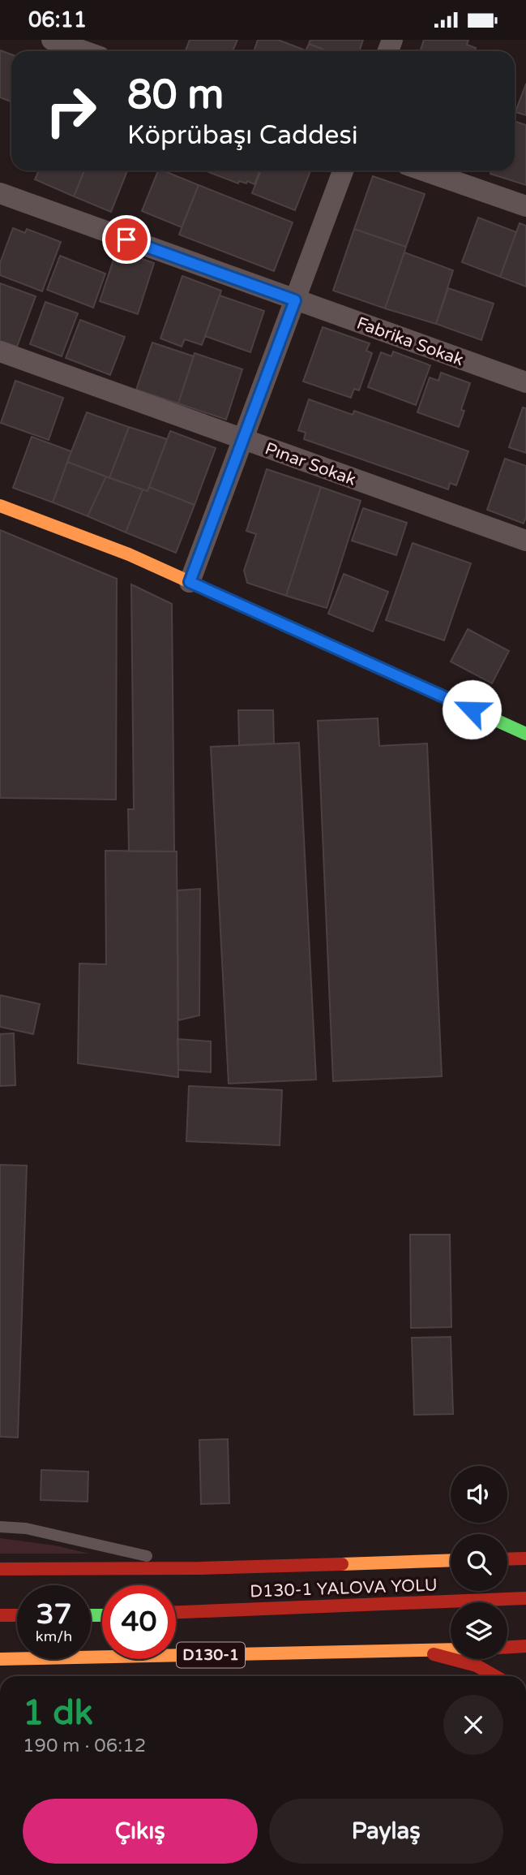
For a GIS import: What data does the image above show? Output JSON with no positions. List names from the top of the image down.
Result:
{
  "streets": {
    "main road": ["D130-1 YALOVA YOLU", "D130-1"],
    "street": ["Fabrika Sokak", "Pınar Sokak"]
  },
  "page": {
    "status": "06:11",
    "turn": ["80 m", "Köprübaşı Caddesi"],
    "speed": "37 km/h",
    "limit": "40",
    "heading": ["1 dk", "190 m · 06:12"],
    "buttons": ["Çıkış", "Paylaş"]
  }
}
